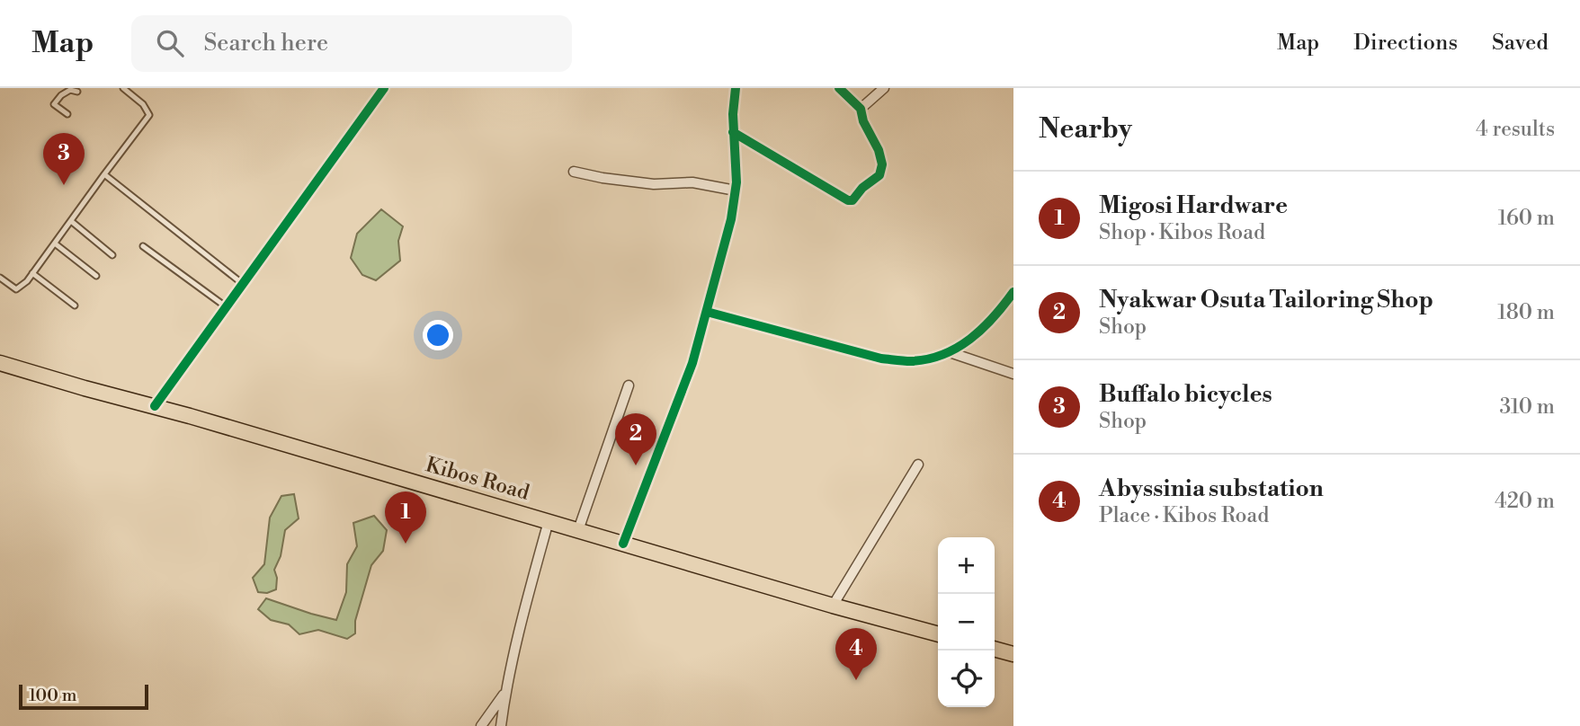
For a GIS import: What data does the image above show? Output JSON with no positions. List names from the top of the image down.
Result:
{
  "streets": {
    "main road": ["Kibos Road"]
  },
  "scale_bar": "100 m",
  "page": {
    "header": "Map",
    "search": "Search here",
    "nav": ["Map", "Directions", "Saved"],
    "heading": ["Nearby", "4 results"],
    "pins": [
      "3",
      "2",
      "1",
      "4"
    ],
    "list": [
      {
        "mark": "1",
        "name": "Migosi Hardware",
        "note": "Shop · Kibos Road",
        "value": "160 m"
      },
      {
        "mark": "2",
        "name": "Nyakwar Osuta Tailoring Shop",
        "note": "Shop",
        "value": "180 m"
      },
      {
        "mark": "3",
        "name": "Buffalo bicycles",
        "note": "Shop",
        "value": "310 m"
      },
      {
        "mark": "4",
        "name": "Abyssinia substation",
        "note": "Place · Kibos Road",
        "value": "420 m"
      }
    ],
    "map_buttons": ["+", "−"],
    "scale": "100 m"
  }
}
